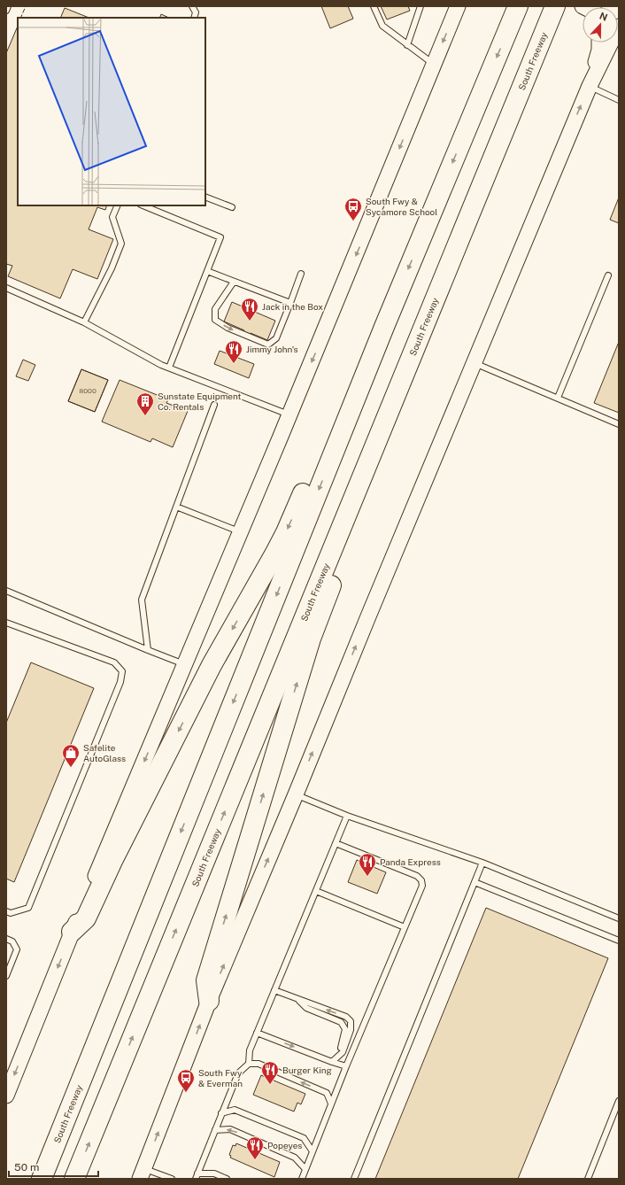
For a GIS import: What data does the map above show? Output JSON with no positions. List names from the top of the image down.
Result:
{
  "streets": {
    "highway": ["South Freeway"]
  },
  "places": {
    "bus stop": ["South Fwy & Sycamore School", "South Fwy & Everman"],
    "restaurant": [
      "Jack in the Box",
      "Jimmy John's",
      "Panda Express",
      "Burger King",
      "Popeyes"
    ],
    "building": ["Sunstate Equipment Co. Rentals"],
    "shop": ["Safelite AutoGlass"]
  },
  "house_numbers": ["8000"],
  "scale_bar": "50 m",
  "north": "top"
}
